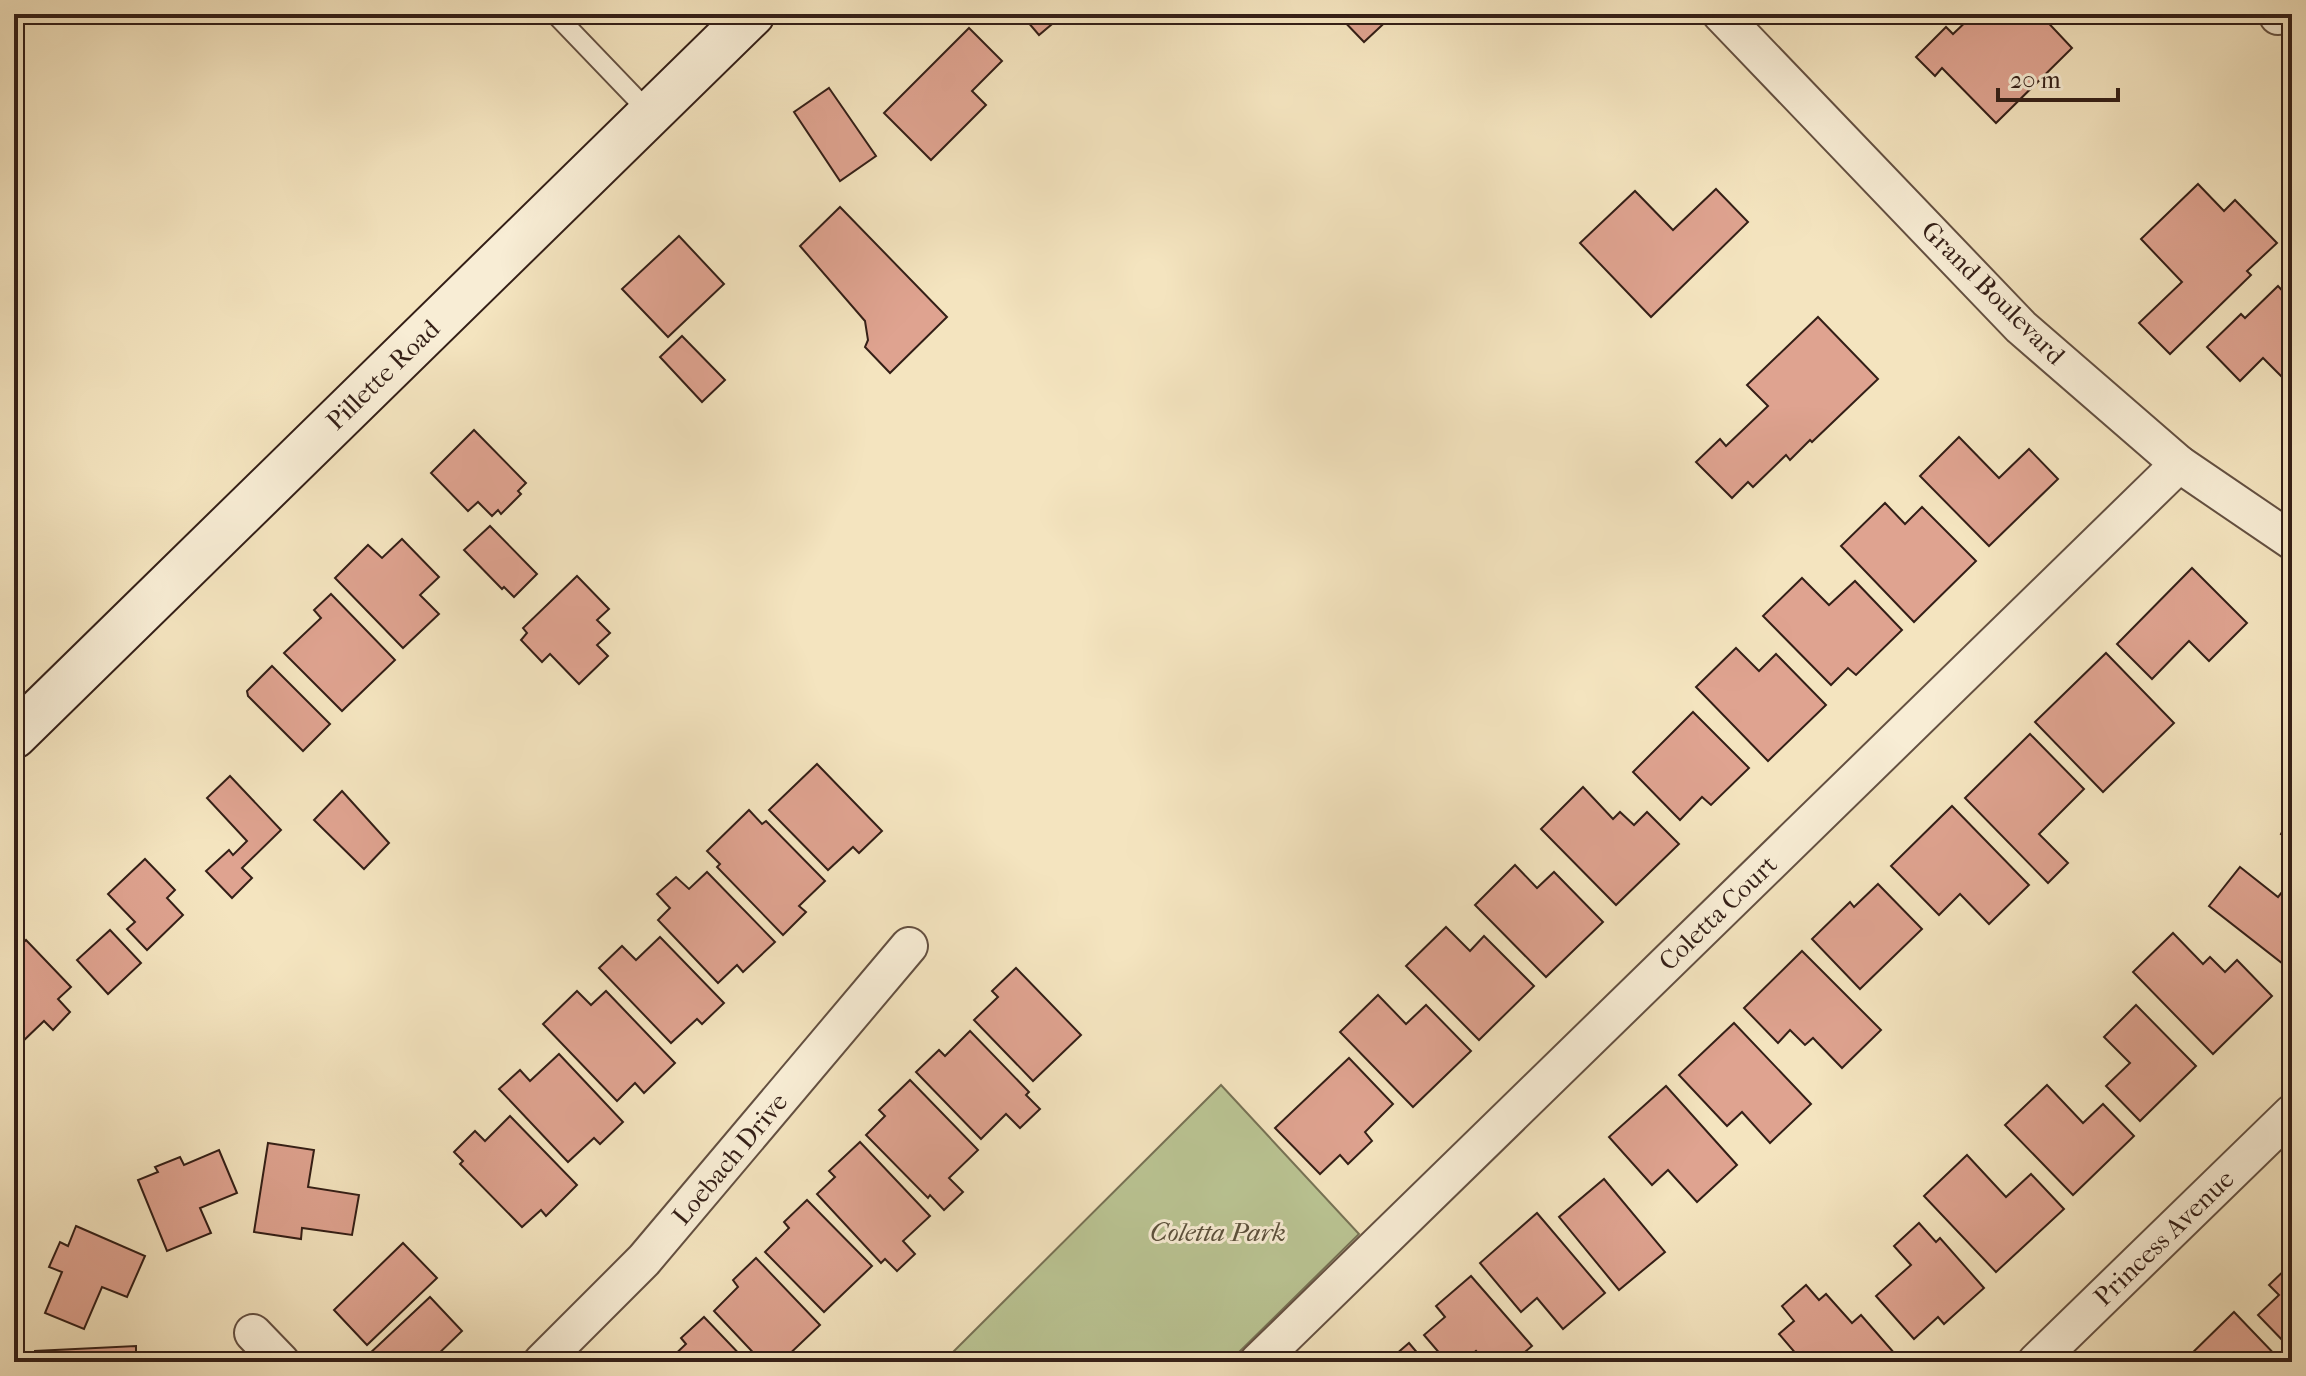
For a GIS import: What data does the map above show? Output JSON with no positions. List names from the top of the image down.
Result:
{
  "streets": {
    "street": [
      "Grand Boulevard",
      "Pillette Road",
      "Coletta Court",
      "Loebach Drive",
      "Princess Avenue"
    ]
  },
  "crossings": [
    ["Grand Boulevard", "Coletta Court"]
  ],
  "parks": ["Coletta Park"],
  "scale_bar": "20 m"
}
